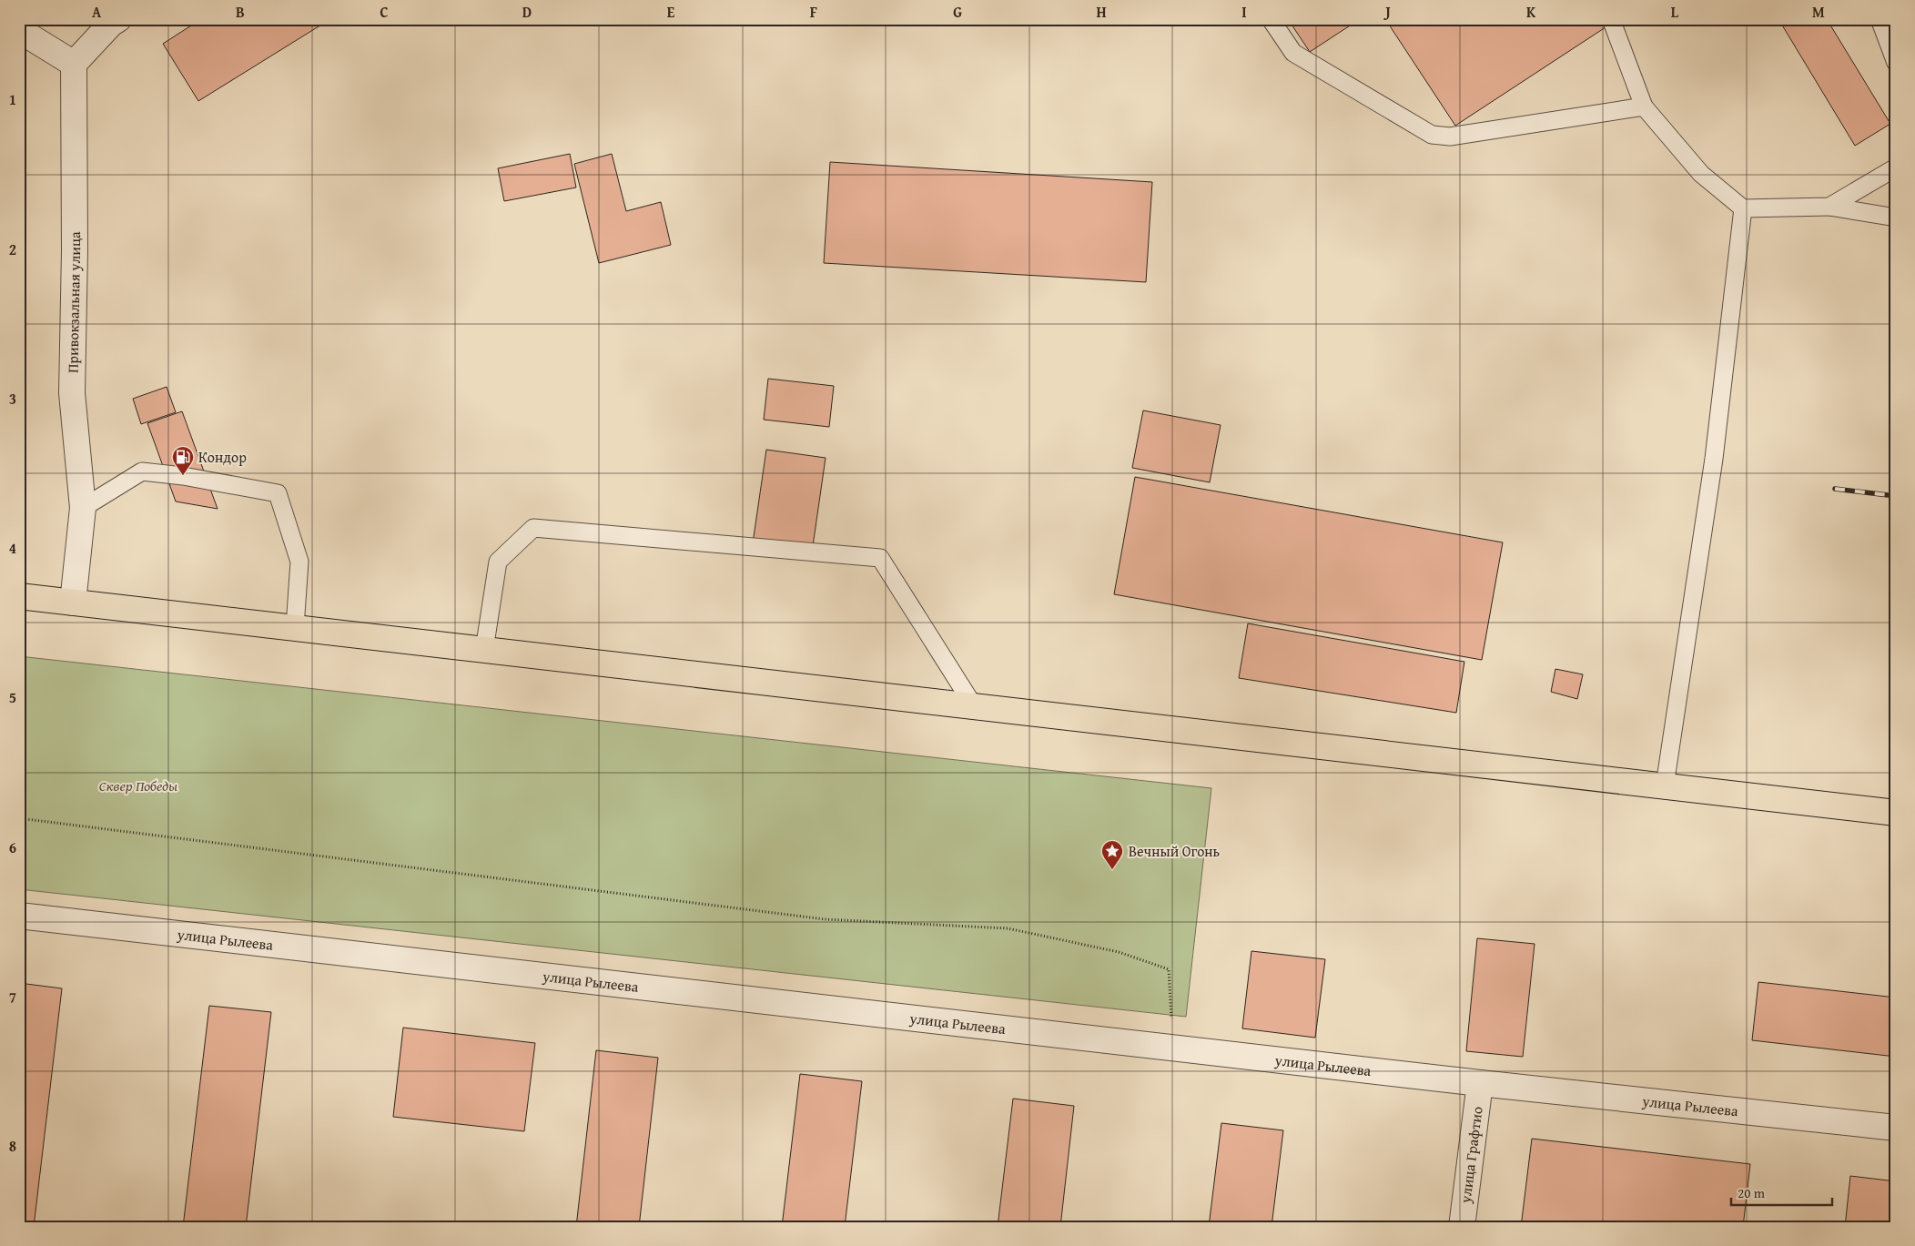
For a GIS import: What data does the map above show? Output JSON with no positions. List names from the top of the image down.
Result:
{
  "streets": {
    "street": ["Привокзальная улица", "улица Рылеева", "улица Графтио"]
  },
  "crossings": [
    ["улица Рылеева", "улица Графтио"]
  ],
  "parks": ["Сквер Победы"],
  "places": {
    "fuel station": ["Кондор"],
    "place": ["Вечный Огонь"]
  },
  "scale_bar": "20 m",
  "grid": {
    "columns": [
      "A",
      "B",
      "C",
      "D",
      "E",
      "F",
      "G",
      "H",
      "I",
      "J",
      "K",
      "L",
      "M"
    ],
    "rows": [
      "1",
      "2",
      "3",
      "4",
      "5",
      "6",
      "7",
      "8"
    ]
  }
}
